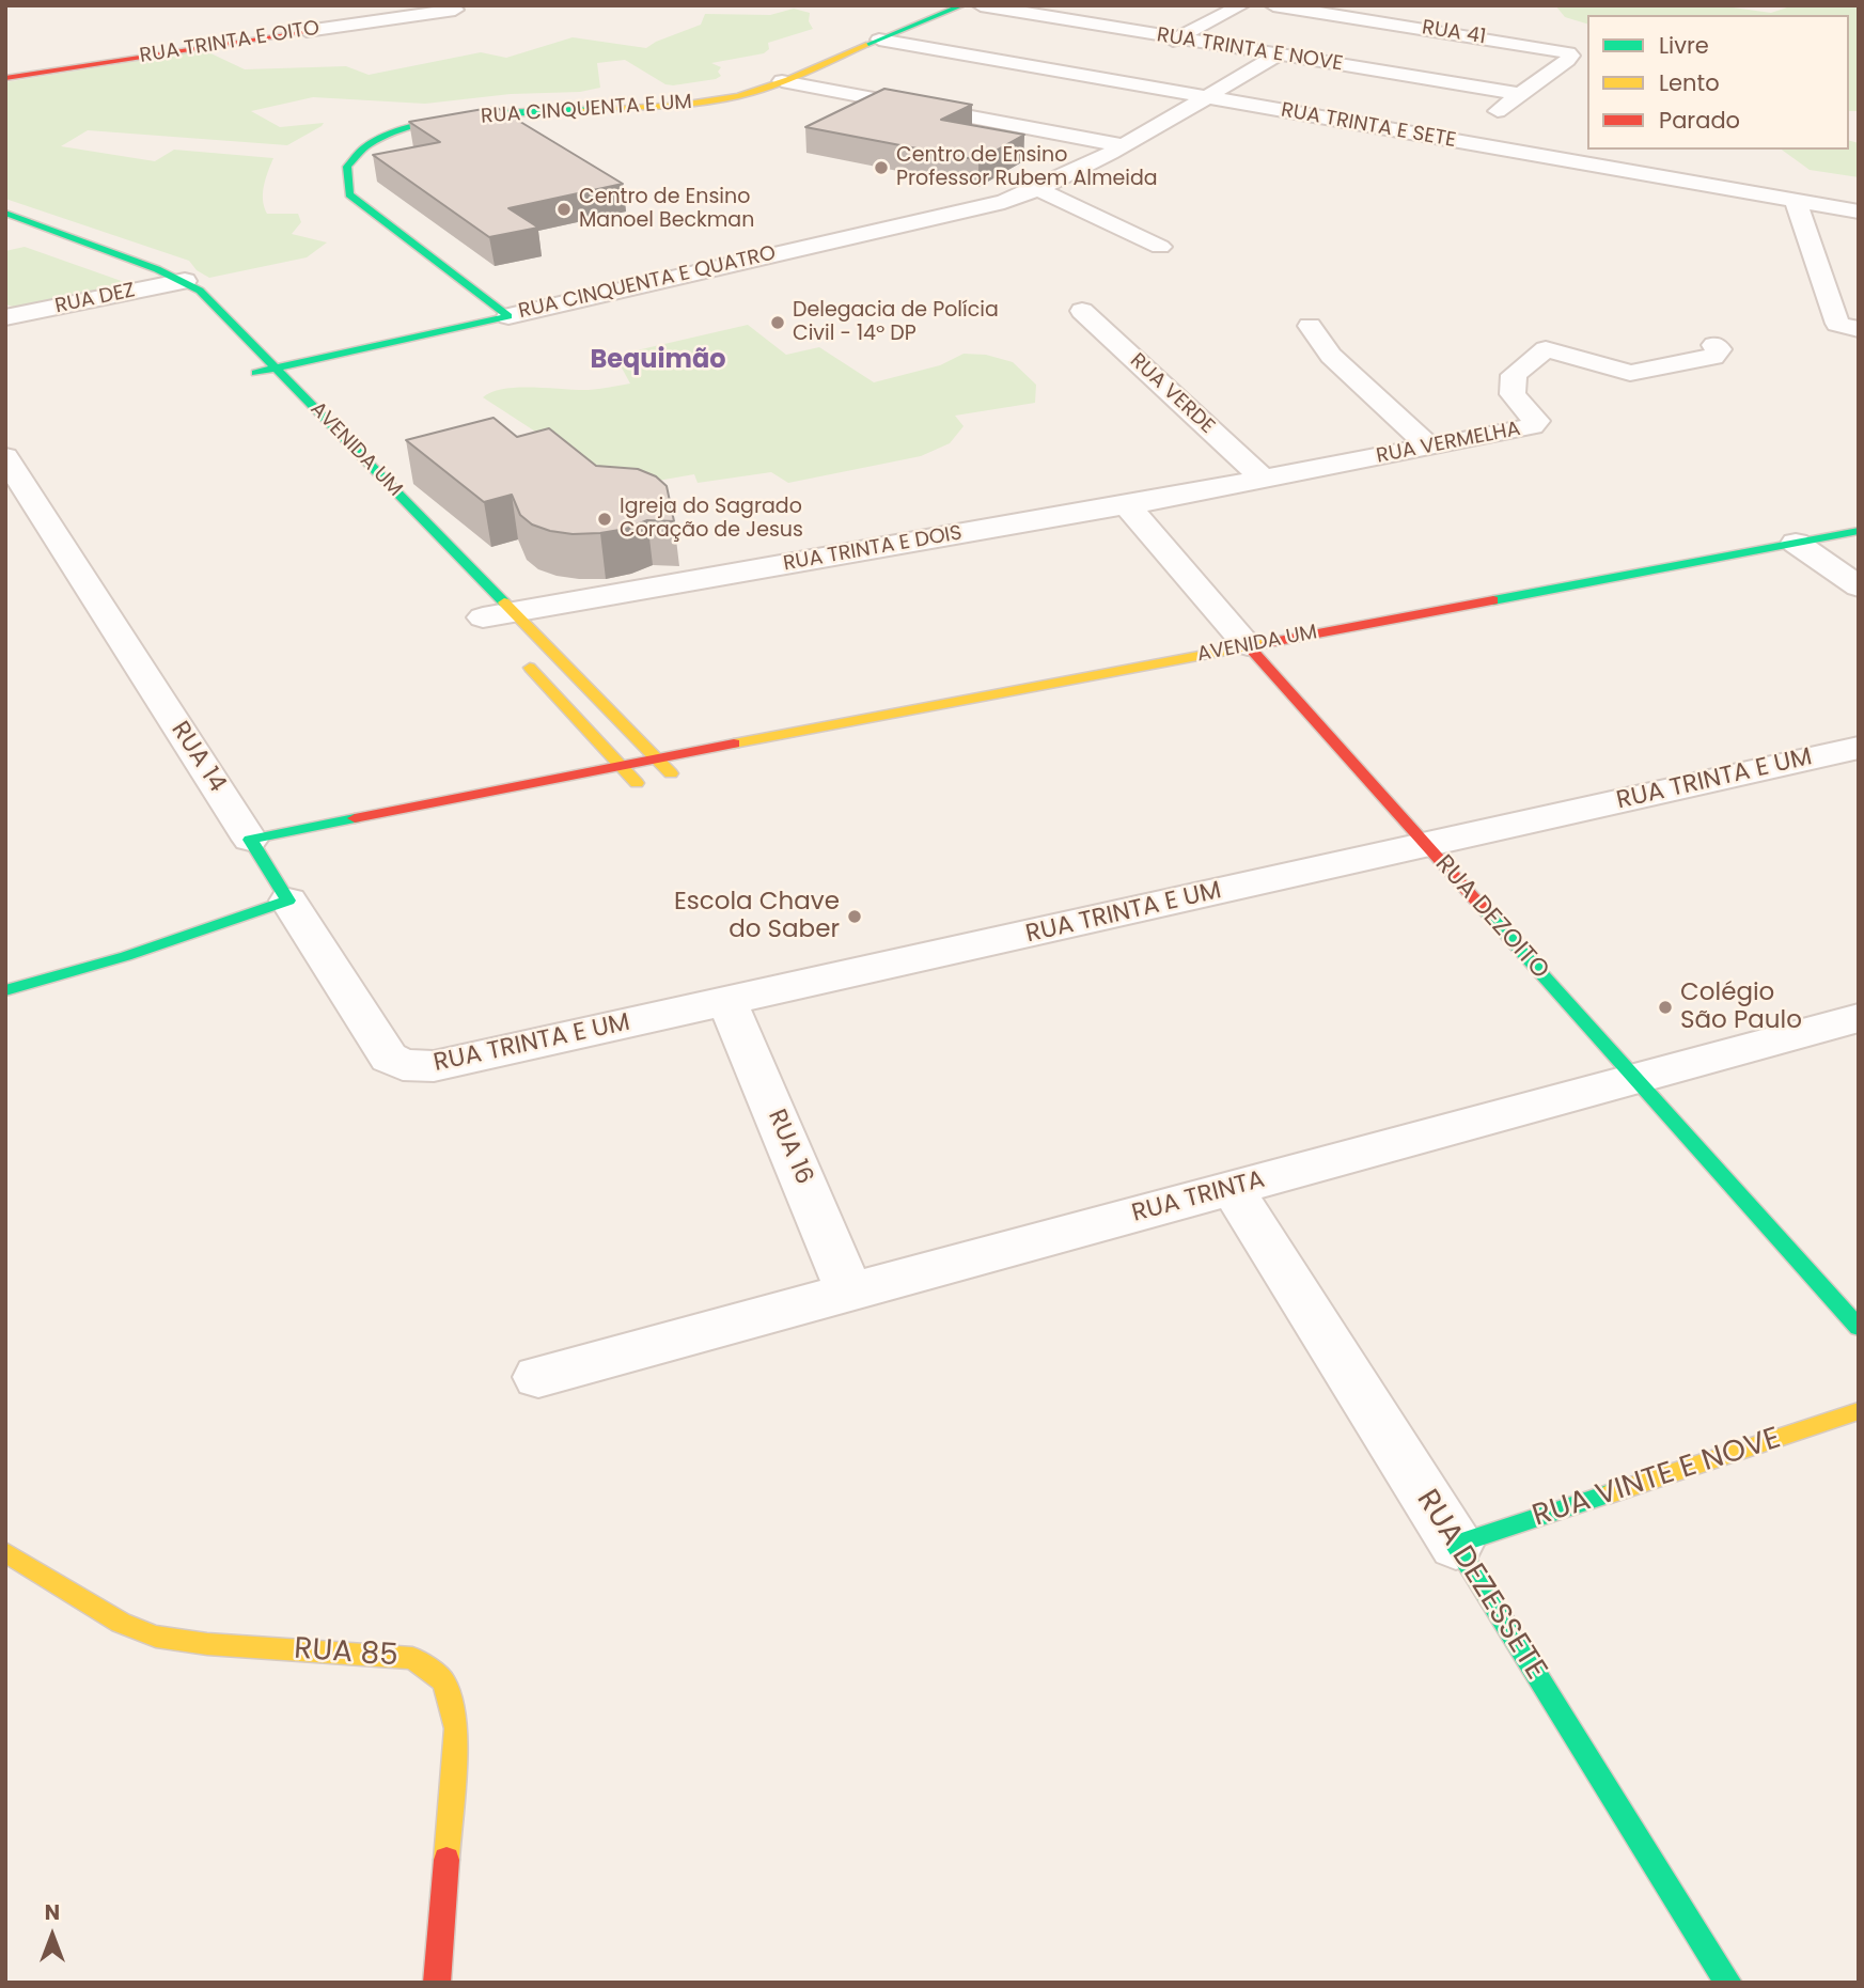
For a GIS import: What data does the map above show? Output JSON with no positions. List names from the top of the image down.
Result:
{
  "streets": {
    "street": [
      "RUA 41",
      "RUA TRINTA E OITO",
      "RUA TRINTA E NOVE",
      "RUA CINQUENTA E UM",
      "RUA TRINTA E SETE",
      "RUA CINQUENTA E QUATRO",
      "RUA DEZ",
      "RUA VERDE",
      "RUA VERMELHA",
      "AVENIDA UM",
      "RUA TRINTA E DOIS",
      "RUA 14",
      "RUA TRINTA E UM",
      "RUA DEZOITO",
      "RUA 16",
      "RUA TRINTA",
      "RUA VINTE E NOVE",
      "RUA DEZESSETE",
      "RUA 85"
    ]
  },
  "crossings": [
    ["RUA 41", "RUA TRINTA E NOVE"],
    ["RUA TRINTA E NOVE", "RUA CINQUENTA E QUATRO"],
    ["RUA CINQUENTA E UM", "RUA TRINTA E SETE"],
    ["RUA CINQUENTA E UM", "RUA CINQUENTA E QUATRO"],
    ["RUA TRINTA E SETE", "RUA CINQUENTA E QUATRO"],
    ["RUA CINQUENTA E QUATRO", "AVENIDA UM"],
    ["RUA DEZ", "AVENIDA UM"],
    ["RUA VERDE", "RUA VERMELHA"],
    ["RUA VERDE", "RUA TRINTA E DOIS"],
    ["RUA VERMELHA", "RUA TRINTA E DOIS"],
    ["AVENIDA UM", "RUA TRINTA E DOIS"],
    ["AVENIDA UM", "RUA 14"],
    ["AVENIDA UM", "RUA DEZOITO"],
    ["RUA TRINTA E DOIS", "RUA DEZOITO"],
    ["RUA 14", "RUA TRINTA E UM"],
    ["RUA TRINTA E UM", "RUA DEZOITO"],
    ["RUA TRINTA E UM", "RUA 16"],
    ["RUA DEZOITO", "RUA TRINTA"],
    ["RUA 16", "RUA TRINTA"],
    ["RUA TRINTA", "RUA DEZESSETE"],
    ["RUA VINTE E NOVE", "RUA DEZESSETE"]
  ],
  "districts": ["Bequimão"],
  "places": [
    "Centro de Ensino Professor Rubem Almeida",
    "Centro de Ensino Manoel Beckman",
    "Delegacia de Polícia Civil - 14º DP",
    "Igreja do Sagrado Coração de Jesus",
    "Escola Chave do Saber",
    "Colégio São Paulo"
  ],
  "legend": ["Livre", "Lento", "Parado"],
  "north": "top"
}
